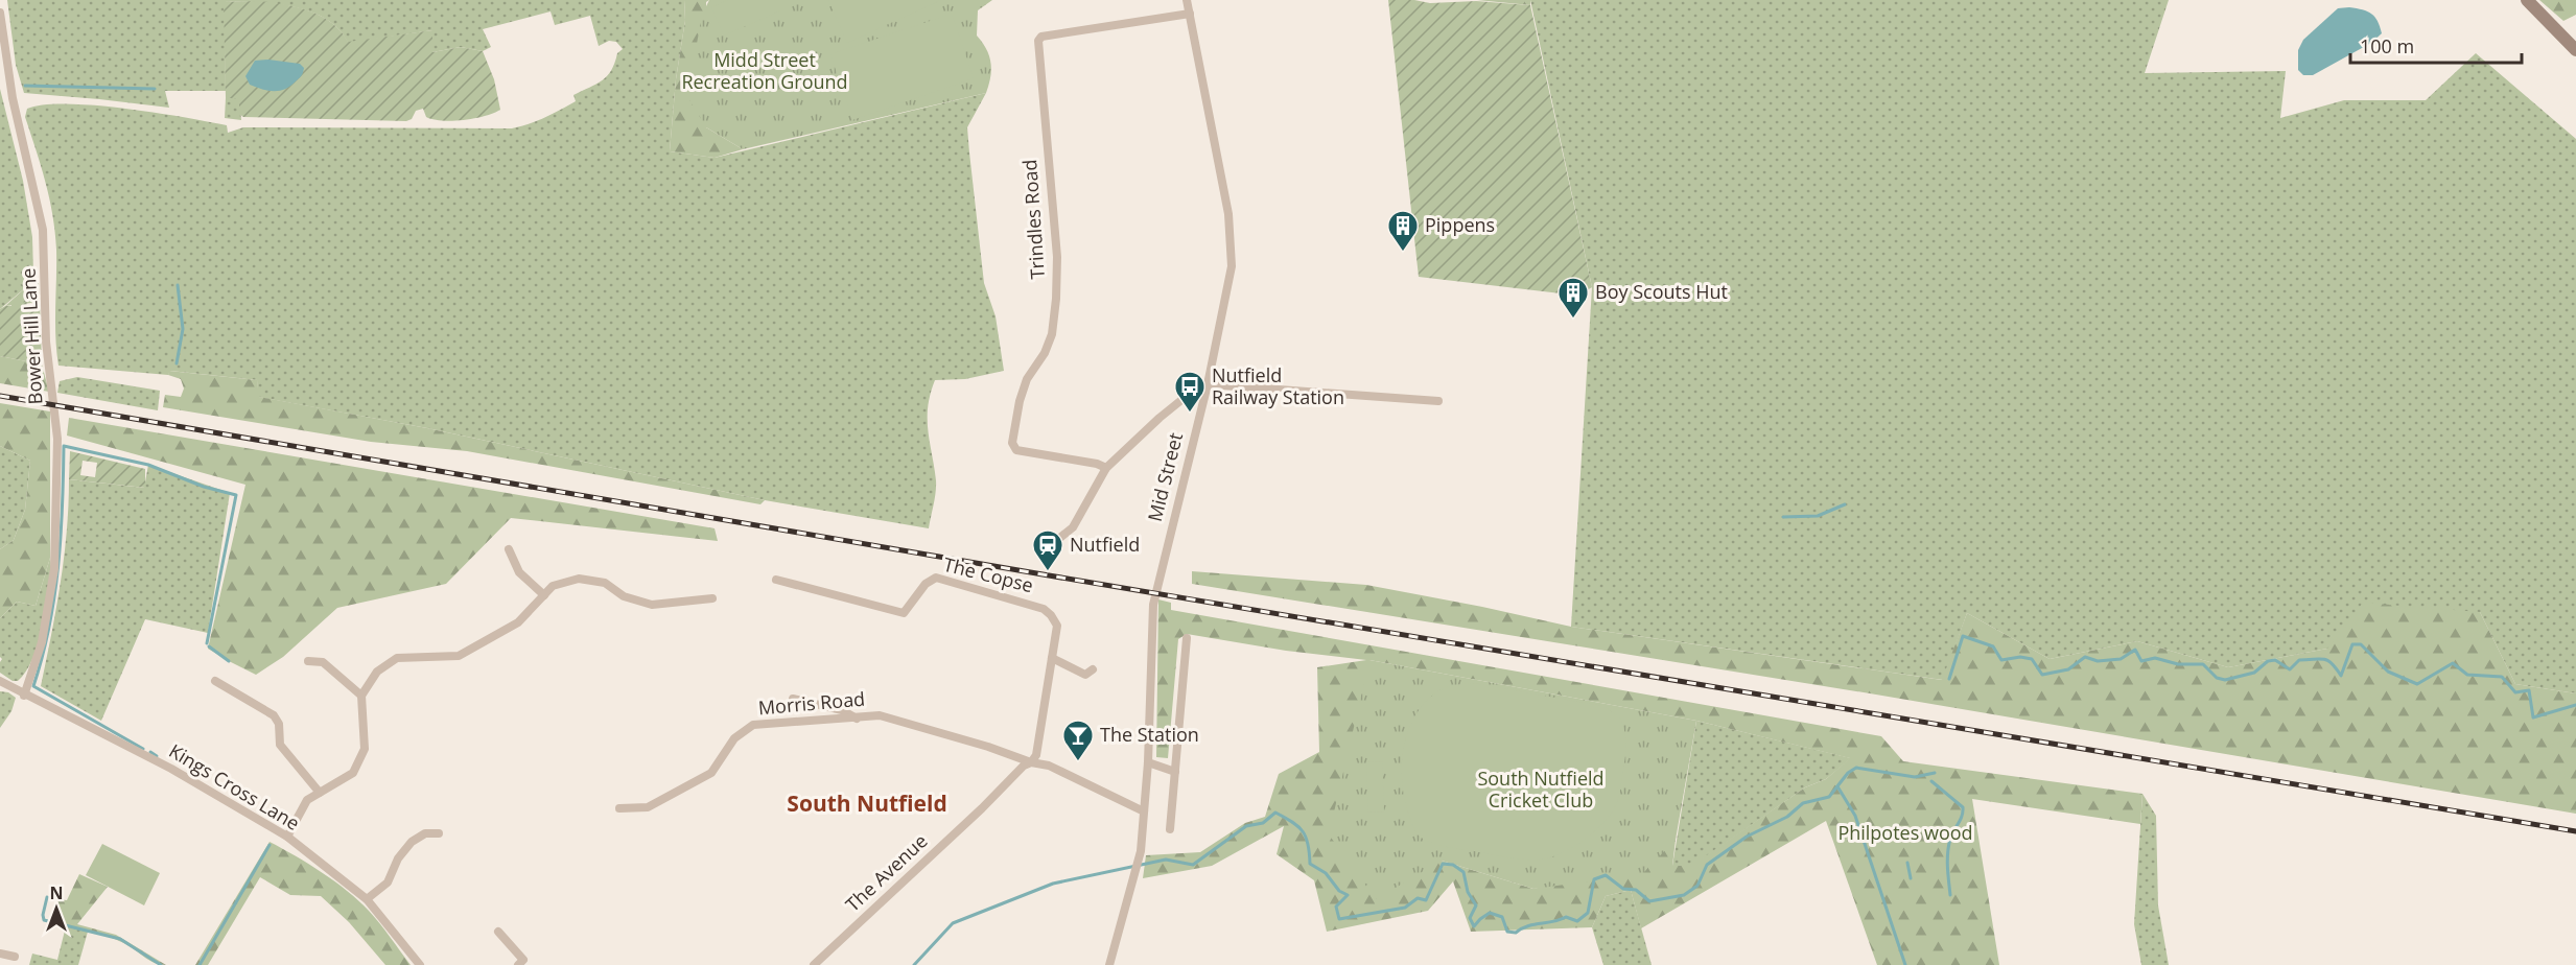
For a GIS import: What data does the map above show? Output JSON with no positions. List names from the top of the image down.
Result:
{
  "streets": {
    "street": [
      "Trindles Road",
      "Bower Hill Lane",
      "Mid Street",
      "The Copse",
      "Morris Road",
      "Kings Cross Lane",
      "The Avenue"
    ]
  },
  "crossings": [
    ["Trindles Road", "Mid Street"],
    ["Bower Hill Lane", "Kings Cross Lane"],
    ["Morris Road", "The Avenue"]
  ],
  "districts": ["South Nutfield"],
  "parks": ["Midd Street Recreation Ground", "South Nutfield Cricket Club", "Philpotes wood"],
  "places": {
    "building": ["Pippens", "Boy Scouts Hut"],
    "bus stop": ["Nutfield Railway Station"],
    "station": ["Nutfield"],
    "bar": ["The Station"]
  },
  "scale_bar": "100 m",
  "north": "top"
}
